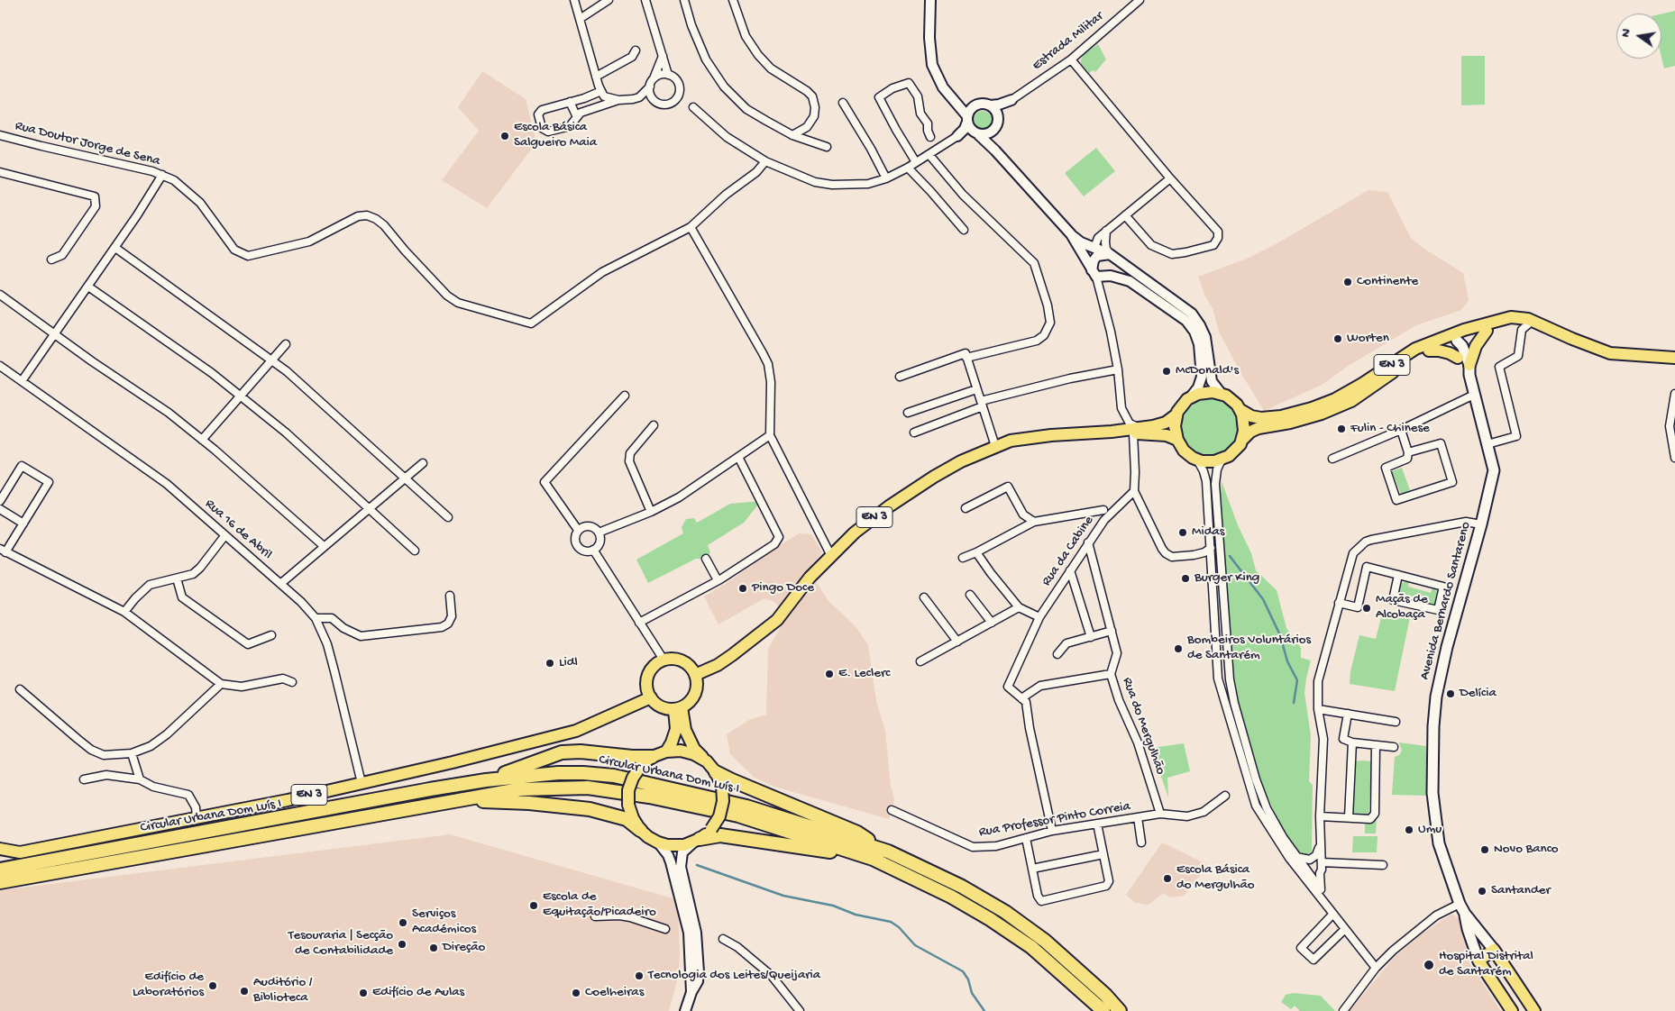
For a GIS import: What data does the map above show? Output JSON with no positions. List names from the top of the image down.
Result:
{
  "streets": {
    "highway": ["Circular Urbana Dom Luís I"],
    "main road": ["EN 3", "Avenida Bernardo Santareno"],
    "street": [
      "Estrada Militar",
      "Rua Doutor Jorge de Sena",
      "Rua 16 de Abril",
      "Rua da Cabine",
      "Rua do Mergulhão",
      "Rua Professor Pinto Correia"
    ]
  },
  "crossings": [
    ["EN 3", "Rua 16 de Abril"],
    ["EN 3", "Avenida Bernardo Santareno"],
    ["Rua da Cabine", "Rua do Mergulhão"],
    ["Rua do Mergulhão", "Rua Professor Pinto Correia"]
  ],
  "places": [
    "Escola Básica Salgueiro Maia",
    "Continente",
    "Worten",
    "McDonald's",
    "Fulin - Chinese",
    "Midas",
    "Burger King",
    "Pingo Doce",
    "Maçãs de Alcobaça",
    "Bombeiros Voluntários de Santarém",
    "Lidl",
    "E. Leclerc",
    "Delícia",
    "Umu",
    "Novo Banco",
    "Escola Básica do Mergulhão",
    "Santander",
    "Escola de Equitação/Picadeiro",
    "Serviços Académicos",
    "Tesouraria | Secção de Contabilidade",
    "Direção",
    "Hospital Distrital de Santarém",
    "Tecnologia dos Leites/Queijaria",
    "Edifício de Laboratórios",
    "Auditório / Biblioteca",
    "Edifício de Aulas",
    "Coelheiras"
  ],
  "north": "left"
}
